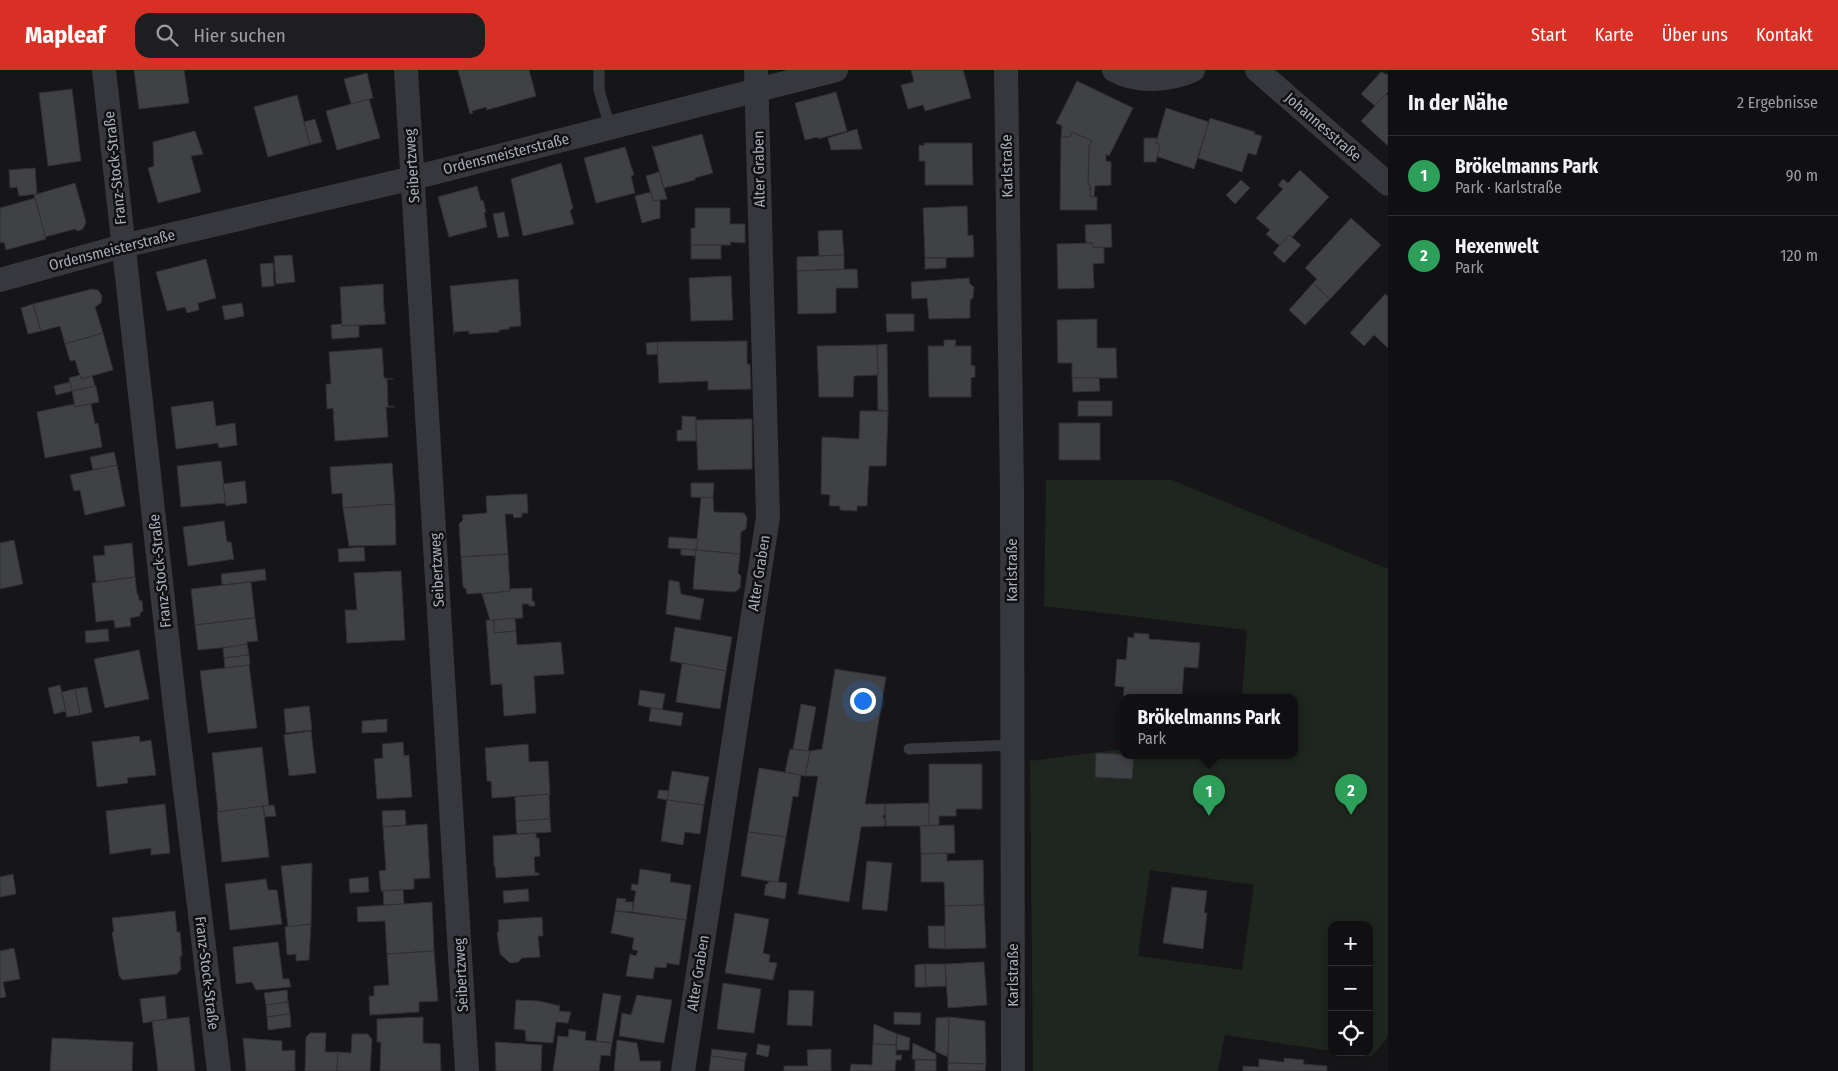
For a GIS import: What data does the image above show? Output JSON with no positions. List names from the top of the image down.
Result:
{
  "streets": {
    "street": [
      "Johannesstraße",
      "Ordensmeisterstraße",
      "Seibertzweg",
      "Karlstraße",
      "Franz-Stock-Straße",
      "Alter Graben"
    ]
  },
  "crossings": [
    ["Ordensmeisterstraße", "Seibertzweg"],
    ["Ordensmeisterstraße", "Franz-Stock-Straße"],
    ["Ordensmeisterstraße", "Alter Graben"]
  ],
  "page": {
    "header": "Mapleaf",
    "search": "Hier suchen",
    "nav": [
      "Start",
      "Karte",
      "Über uns",
      "Kontakt"
    ],
    "heading": ["In der Nähe", "2 Ergebnisse"],
    "list": [
      {
        "mark": "1",
        "name": "Brökelmanns Park",
        "note": "Park · Karlstraße",
        "value": "90 m"
      },
      {
        "mark": "2",
        "name": "Hexenwelt",
        "note": "Park",
        "value": "120 m"
      }
    ],
    "popup": ["Brökelmanns Park", "Park"],
    "pins": ["2", "1"],
    "map_buttons": ["+", "−"]
  }
}
